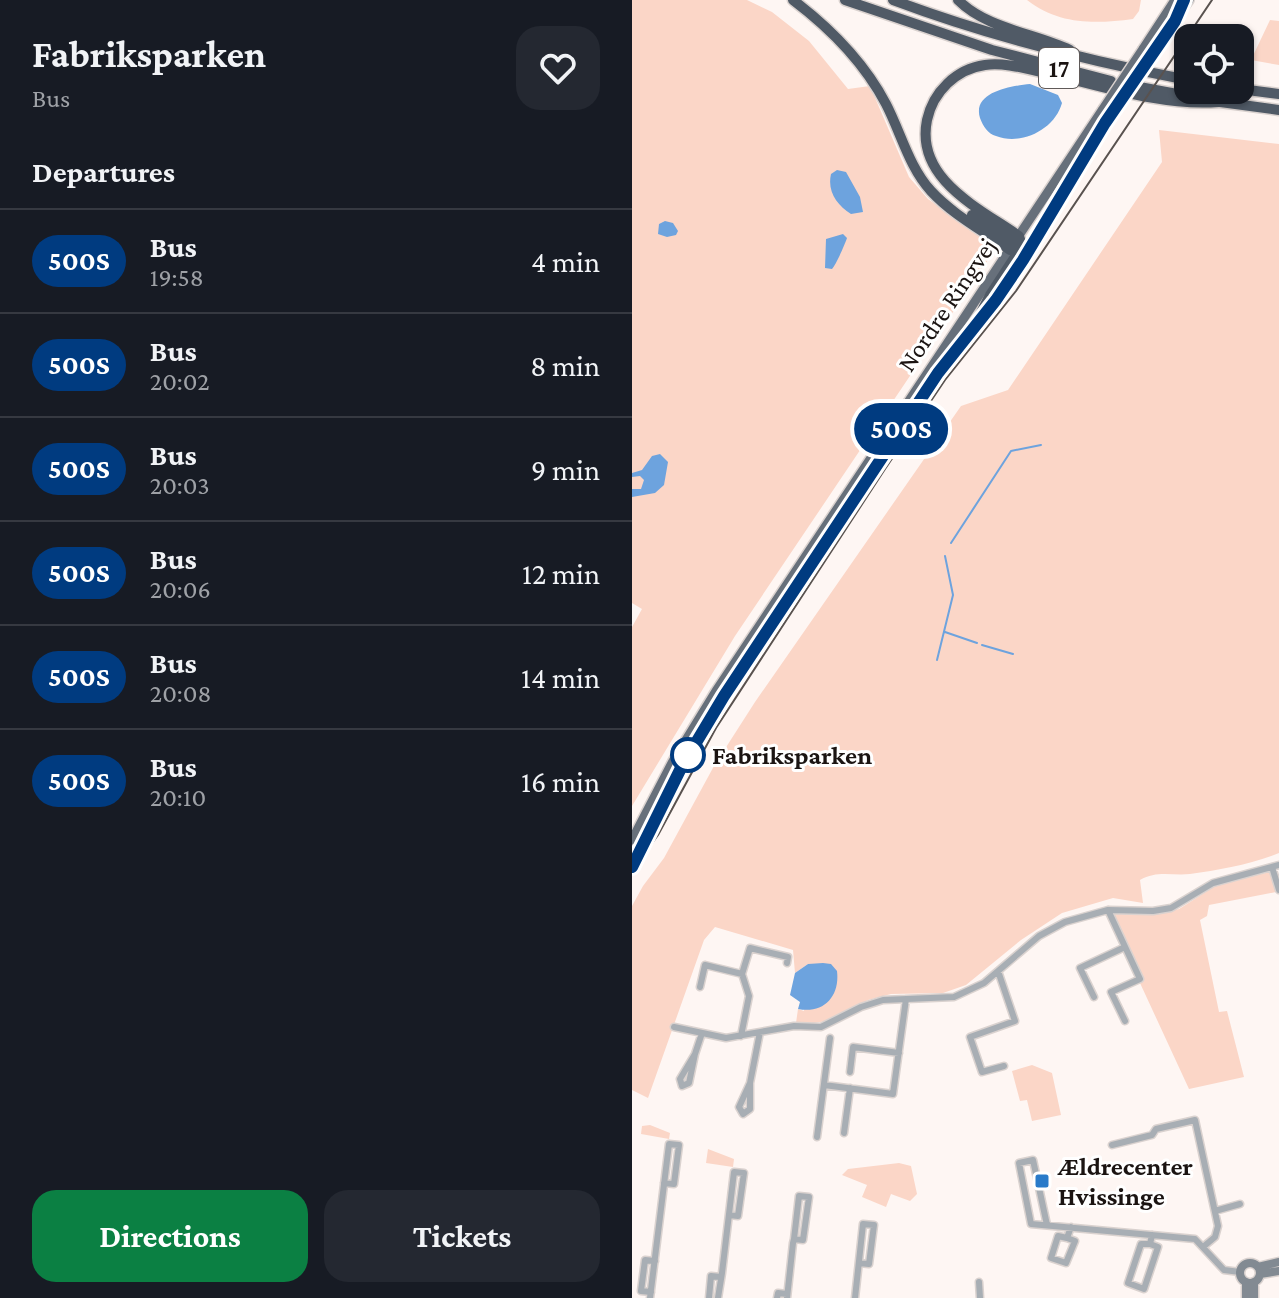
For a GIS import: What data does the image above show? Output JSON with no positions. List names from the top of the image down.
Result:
{
  "streets": {
    "highway": ["17"],
    "main road": ["Nordre Ringvej"]
  },
  "places": {
    "other": ["Fabriksparken"],
    "transit": ["Ældrecenter Hvissinge"]
  },
  "lines": ["bus line 500S"],
  "page": {
    "heading": [
      ["Fabriksparken", "Bus"],
      "Departures"
    ],
    "on_map": "500S",
    "list": [
      {
        "mark": "500S",
        "name": "Bus",
        "note": "19:58",
        "value": "4 min"
      },
      {
        "mark": "500S",
        "name": "Bus",
        "note": "20:02",
        "value": "8 min"
      },
      {
        "mark": "500S",
        "name": "Bus",
        "note": "20:03",
        "value": "9 min"
      },
      {
        "mark": "500S",
        "name": "Bus",
        "note": "20:06",
        "value": "12 min"
      },
      {
        "mark": "500S",
        "name": "Bus",
        "note": "20:08",
        "value": "14 min"
      },
      {
        "mark": "500S",
        "name": "Bus",
        "note": "20:10",
        "value": "16 min"
      }
    ],
    "buttons": ["Directions", "Tickets"]
  }
}
